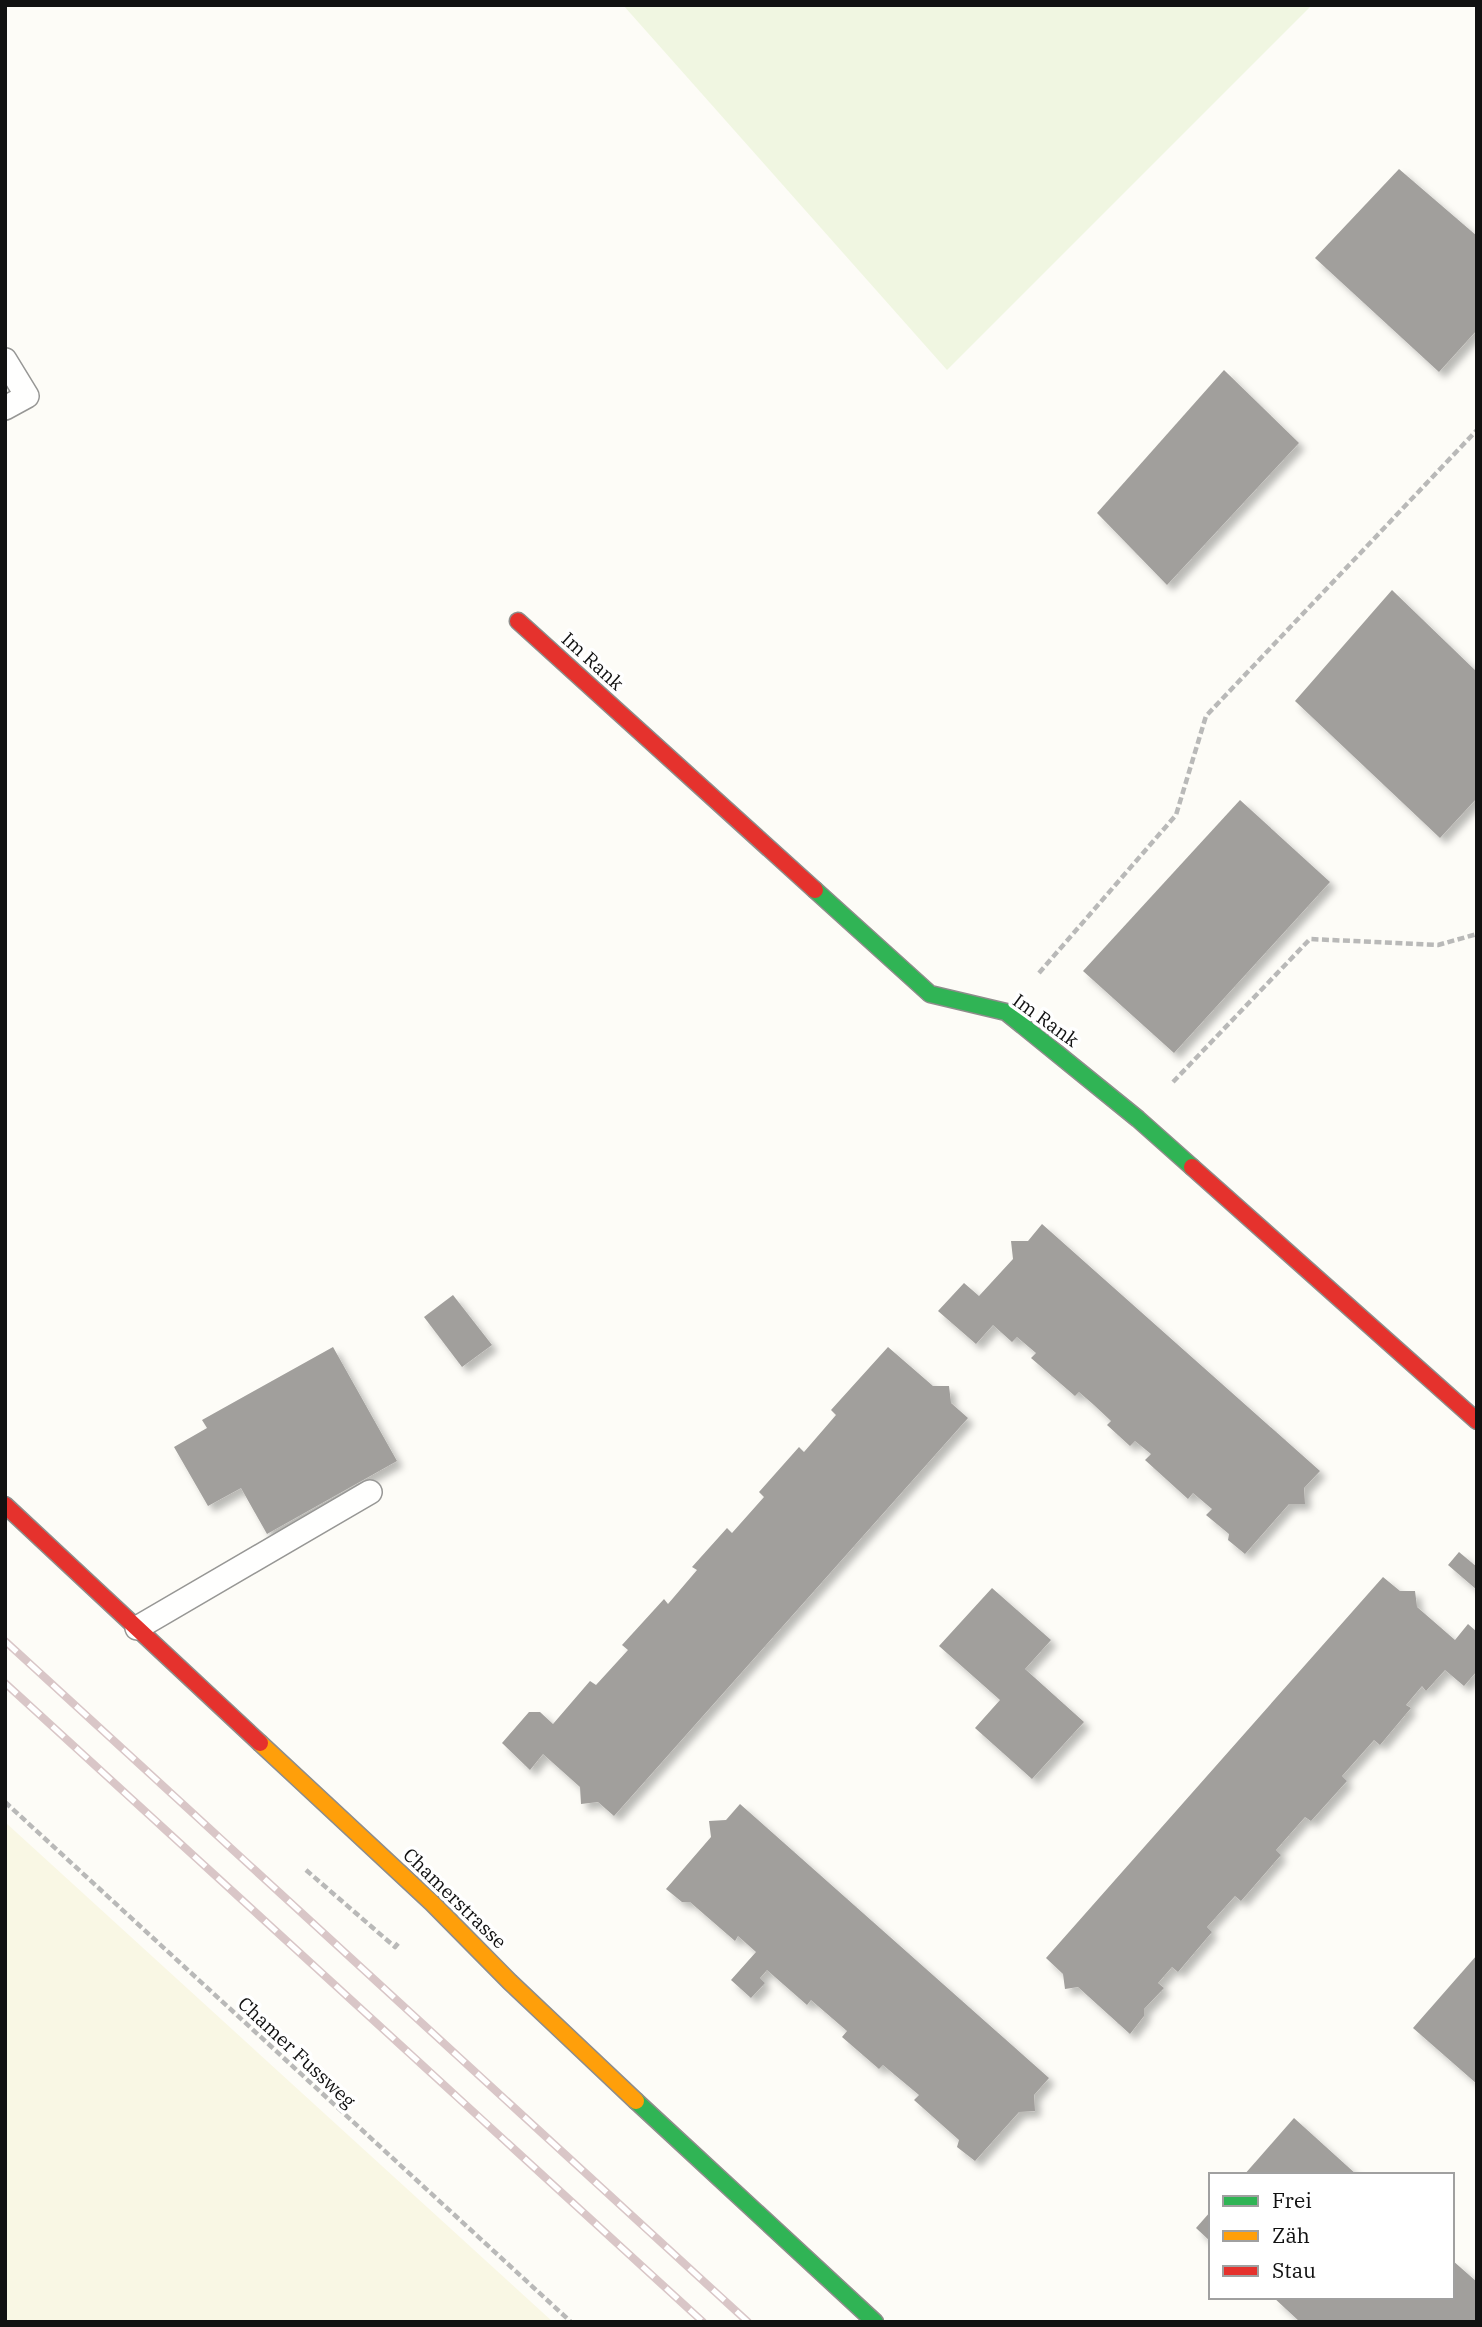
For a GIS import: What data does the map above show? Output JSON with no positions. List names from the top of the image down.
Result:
{
  "streets": {
    "street": ["Im Rank", "Chamerstrasse"],
    "path": ["Chamer Fussweg"]
  },
  "legend": ["Frei", "Zäh", "Stau"]
}
